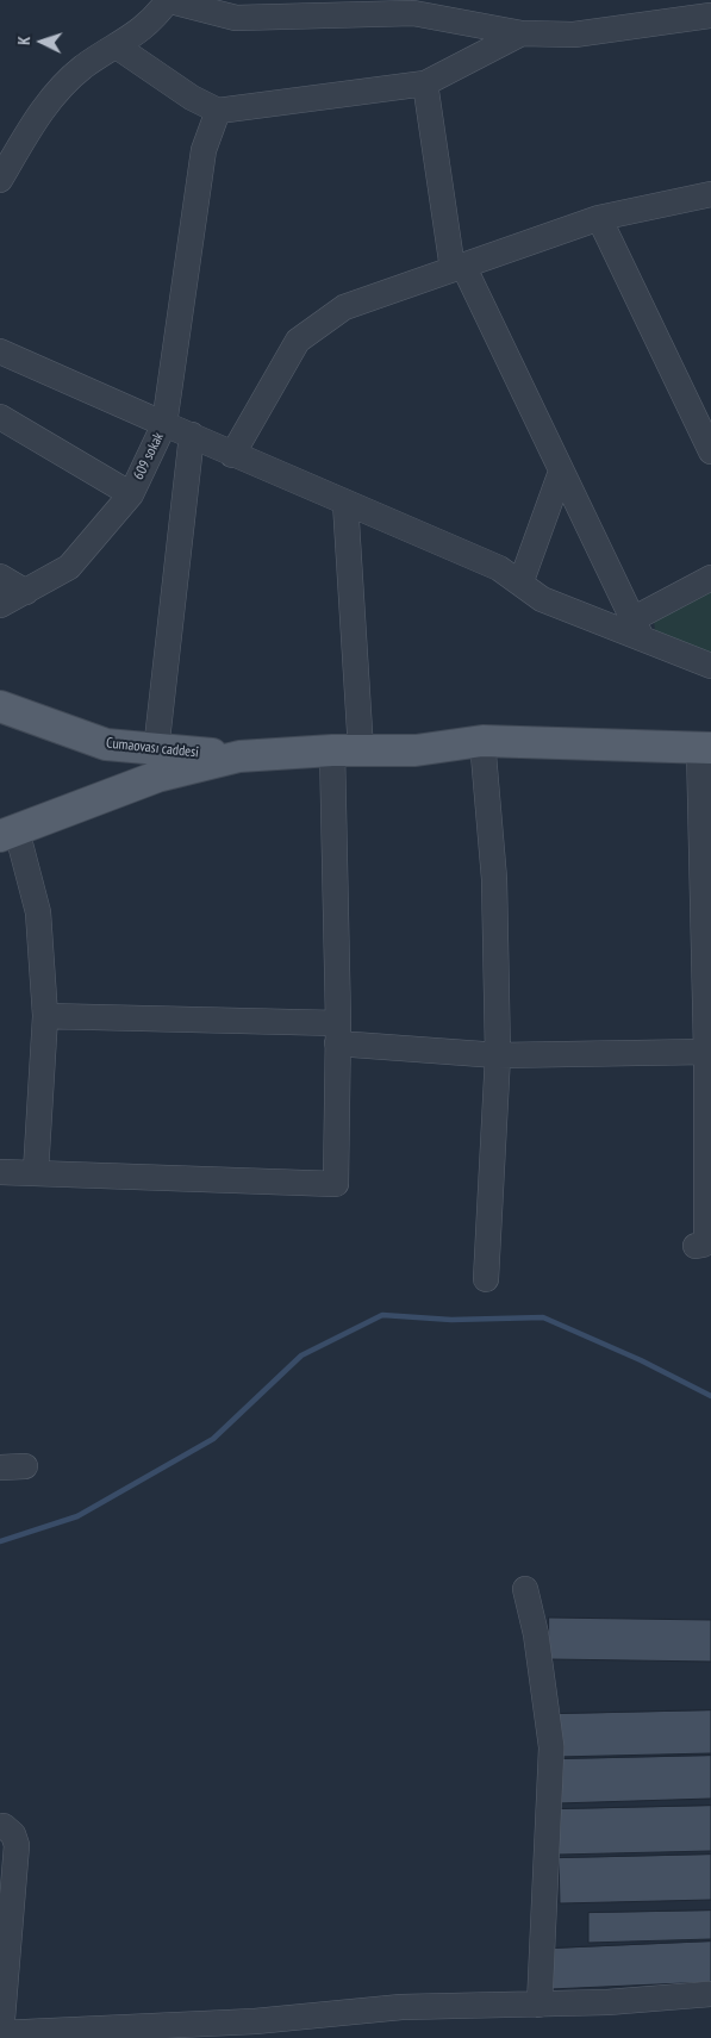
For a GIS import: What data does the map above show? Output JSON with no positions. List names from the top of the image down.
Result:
{
  "streets": {
    "main road": ["Cumaovası caddesi"],
    "street": ["609 sokak"]
  },
  "north": "left"
}
